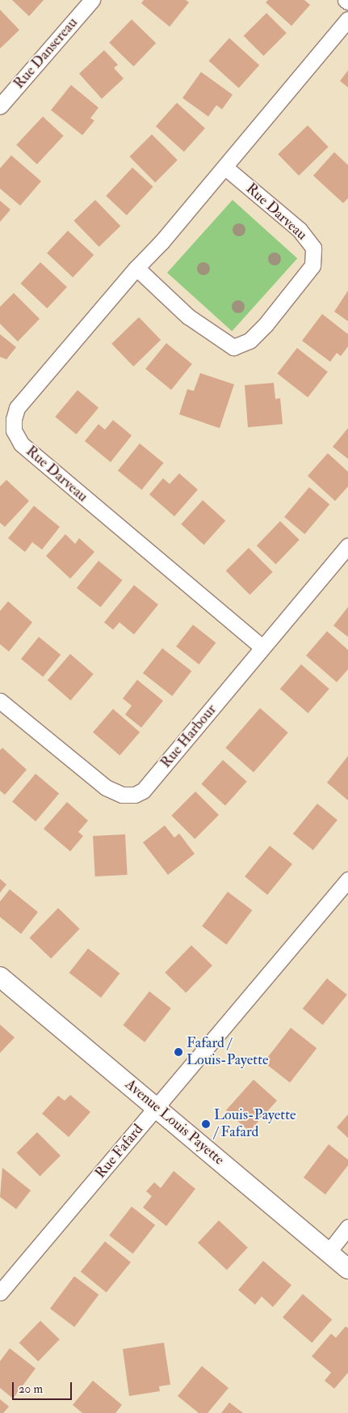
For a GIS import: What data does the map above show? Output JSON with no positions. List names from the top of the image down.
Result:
{
  "streets": {
    "street": [
      "Rue Dansereau",
      "Rue Darveau",
      "Rue Harbour",
      "Avenue Louis Payette",
      "Rue Fafard"
    ]
  },
  "crossings": [
    ["Rue Darveau", "Rue Harbour"],
    ["Avenue Louis Payette", "Rue Fafard"]
  ],
  "places": ["Fafard / Louis-Payette", "Louis-Payette / Fafard"],
  "scale_bar": "20 m"
}
